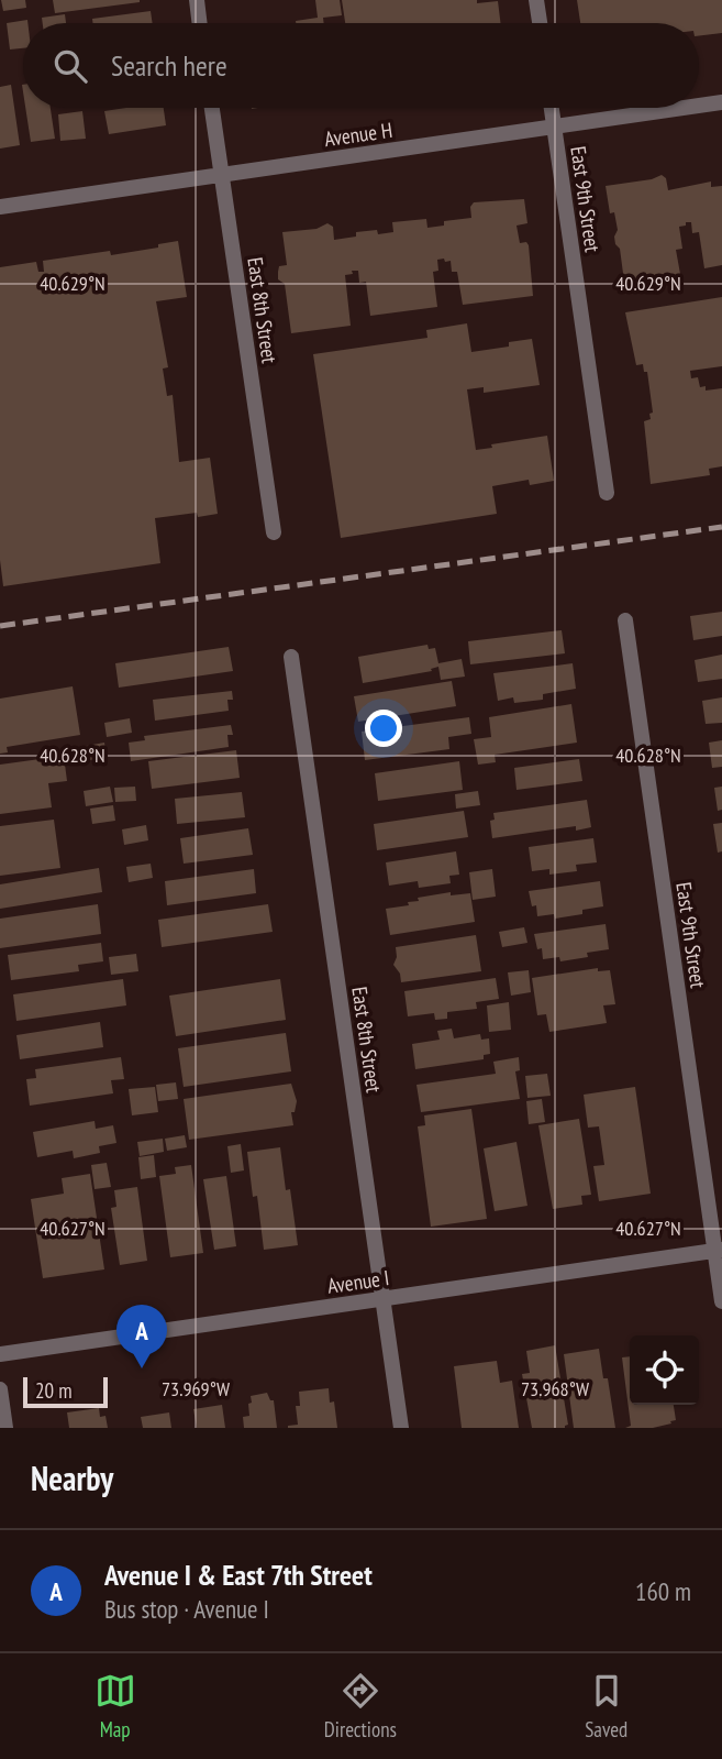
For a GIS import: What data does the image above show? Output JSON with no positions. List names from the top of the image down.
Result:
{
  "streets": {
    "street": [
      "Avenue H",
      "East 9th Street",
      "East 8th Street",
      "Avenue I"
    ]
  },
  "crossings": [
    ["Avenue H", "East 9th Street"],
    ["Avenue H", "East 8th Street"],
    ["East 9th Street", "Avenue I"],
    ["East 8th Street", "Avenue I"]
  ],
  "scale_bar": "20 m",
  "page": {
    "search": "Search here",
    "pins": "A",
    "scale": "20 m",
    "heading": "Nearby",
    "list": [
      {
        "mark": "A",
        "name": "Avenue I & East 7th Street",
        "note": "Bus stop · Avenue I",
        "value": "160 m"
      }
    ],
    "nav": ["Map", "Directions", "Saved"]
  },
  "coordinates": [
    "40.629°N",
    "40.628°N",
    "40.627°N",
    "73.969°W",
    "73.968°W"
  ]
}
